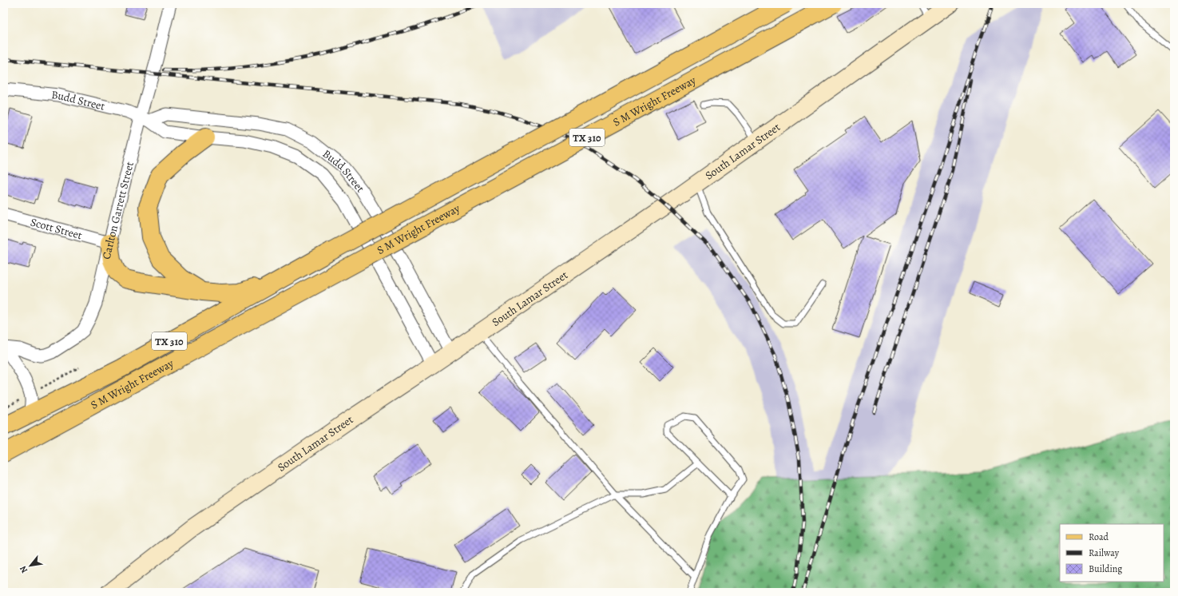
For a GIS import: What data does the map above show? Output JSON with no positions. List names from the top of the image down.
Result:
{
  "streets": {
    "main road": ["S M Wright Freeway", "TX 310", "South Lamar Street"],
    "street": ["Budd Street", "Carlton Garrett Street", "Scott Street"]
  },
  "crossings": [
    ["Budd Street", "South Lamar Street"],
    ["Budd Street", "Carlton Garrett Street"],
    ["Carlton Garrett Street", "Scott Street"]
  ],
  "legend": ["Road", "Railway", "Building"],
  "north": "bottom left"
}
